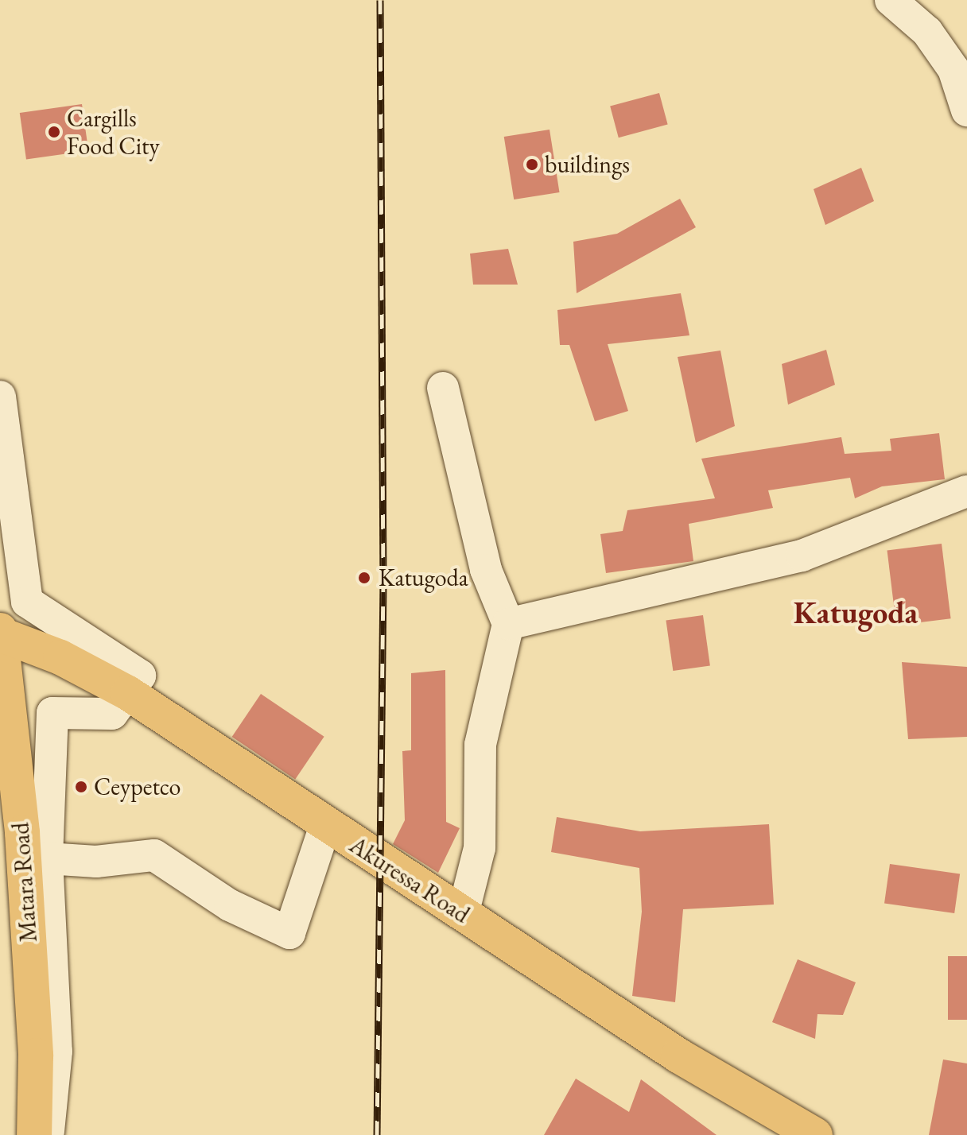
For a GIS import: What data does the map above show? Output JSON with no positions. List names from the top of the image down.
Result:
{
  "streets": {
    "highway": ["Akuressa Road", "Matara Road"]
  },
  "crossings": [
    ["Akuressa Road", "Matara Road"]
  ],
  "districts": ["Katugoda"],
  "places": [
    "Cargills Food City",
    "buildings",
    "Katugoda",
    "Ceypetco"
  ]
}
